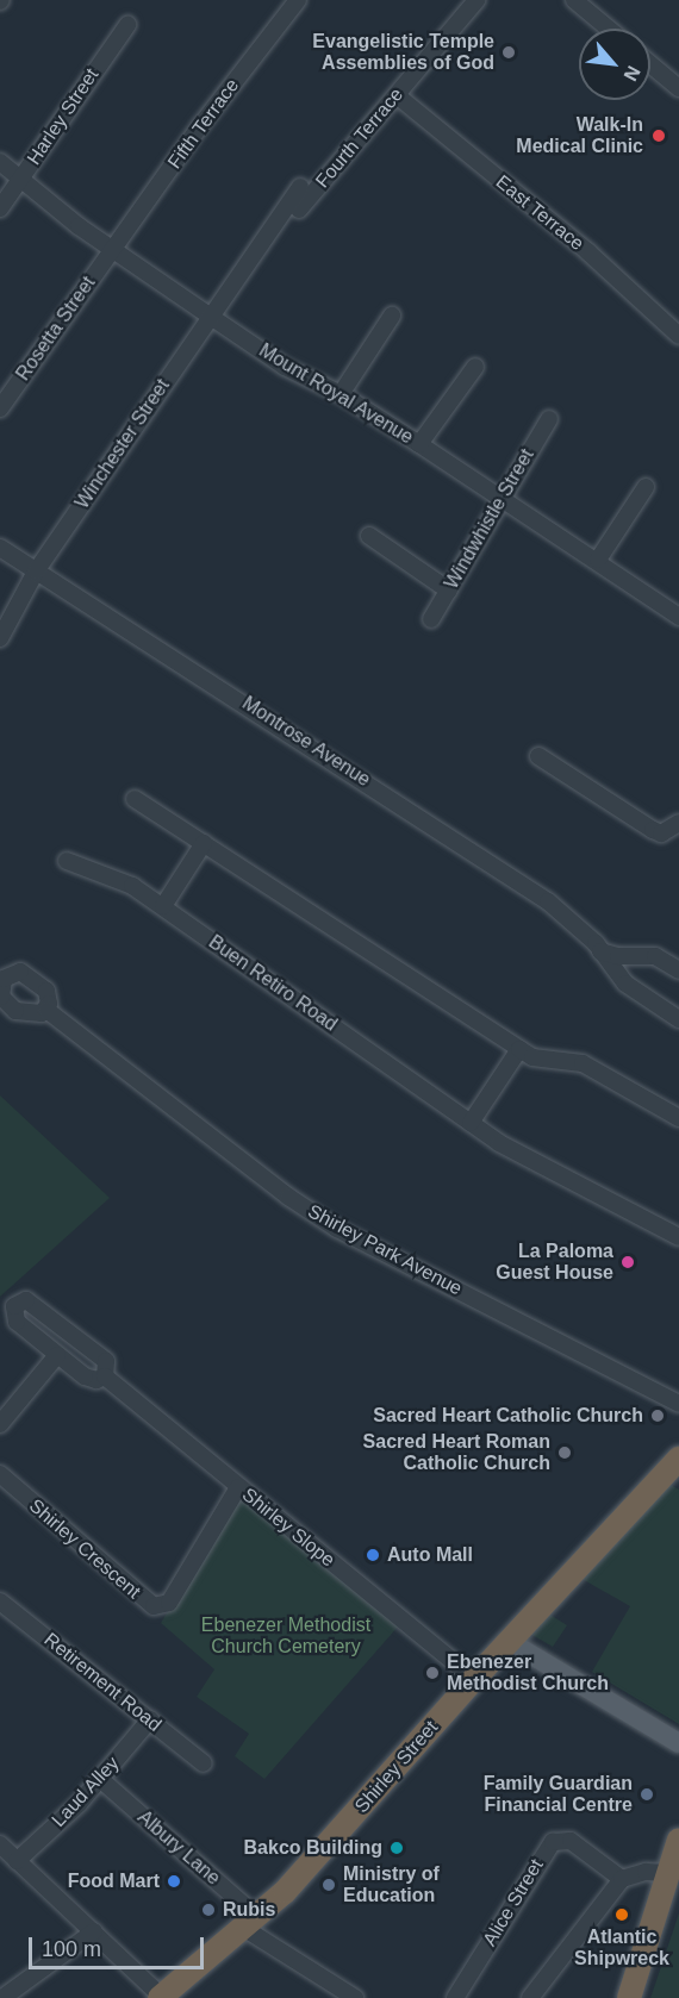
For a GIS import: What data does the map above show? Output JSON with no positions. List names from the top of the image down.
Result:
{
  "streets": {
    "highway": ["Shirley Street"],
    "street": [
      "Harley Street",
      "Fifth Terrace",
      "Fourth Terrace",
      "East Terrace",
      "Rosetta Street",
      "Mount Royal Avenue",
      "Winchester Street",
      "Windwhistle Street",
      "Montrose Avenue",
      "Buen Retiro Road",
      "Shirley Park Avenue",
      "Shirley Slope",
      "Shirley Crescent",
      "Retirement Road",
      "Laud Alley",
      "Albury Lane",
      "Alice Street"
    ]
  },
  "crossings": [
    ["Harley Street", "Mount Royal Avenue"],
    ["Fifth Terrace", "Rosetta Street"],
    ["Fifth Terrace", "Mount Royal Avenue"],
    ["Fourth Terrace", "East Terrace"],
    ["Fourth Terrace", "Mount Royal Avenue"],
    ["Fourth Terrace", "Winchester Street"],
    ["Rosetta Street", "Mount Royal Avenue"],
    ["Mount Royal Avenue", "Winchester Street"],
    ["Mount Royal Avenue", "Windwhistle Street"],
    ["Winchester Street", "Montrose Avenue"],
    ["Shirley Slope", "Shirley Crescent"],
    ["Shirley Slope", "Shirley Street"],
    ["Retirement Road", "Laud Alley"],
    ["Shirley Street", "Albury Lane"],
    ["Laud Alley", "Albury Lane"]
  ],
  "parks": ["Ebenezer Methodist Church Cemetery"],
  "places": [
    "Evangelistic Temple Assemblies of God",
    "Walk-In Medical Clinic",
    "La Paloma Guest House",
    "Sacred Heart Catholic Church",
    "Sacred Heart Roman Catholic Church",
    "Auto Mall",
    "Ebenezer Methodist Church",
    "Family Guardian Financial Centre",
    "Bakco Building",
    "Food Mart",
    "Ministry of Education",
    "Rubis",
    "Atlantic Shipwreck"
  ],
  "scale_bar": "100 m",
  "north": "bottom right"
}
